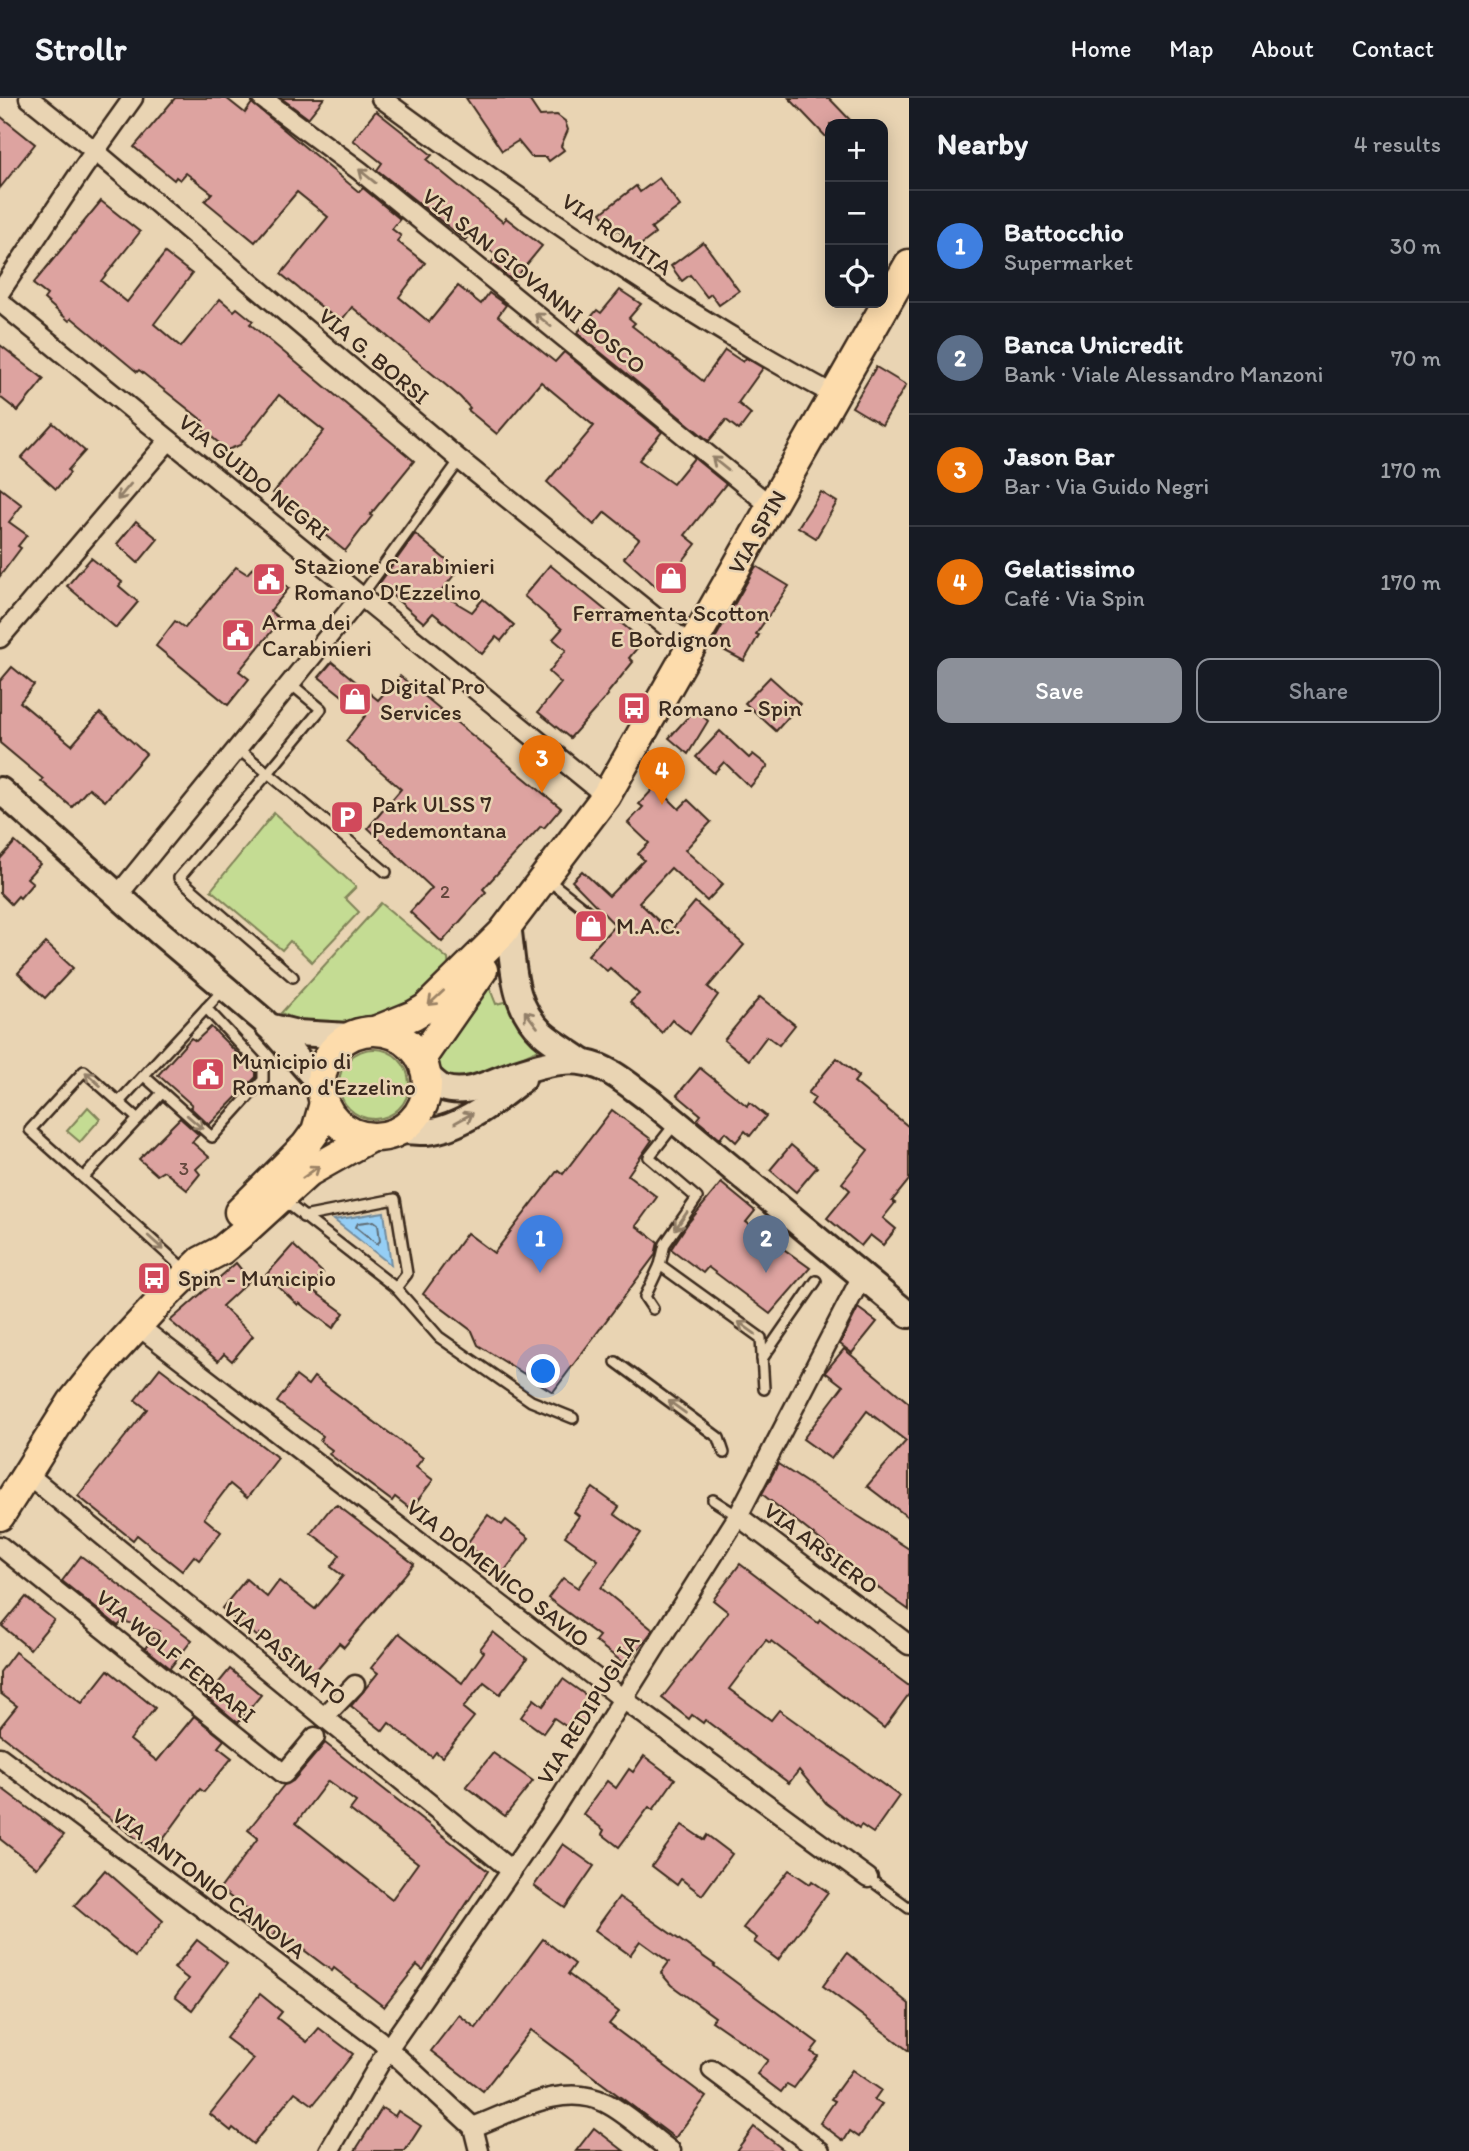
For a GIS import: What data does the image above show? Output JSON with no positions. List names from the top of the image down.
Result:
{
  "streets": {
    "main road": ["VIA SPIN"],
    "street": [
      "VIA ROMITA",
      "VIA SAN GIOVANNI BOSCO",
      "VIA G. BORSI",
      "VIA GUIDO NEGRI",
      "VIA ARSIERO",
      "VIA DOMENICO SAVIO",
      "VIA PASINATO",
      "VIA WOLF FERRARI",
      "VIA REDIPUGLIA",
      "VIA ANTONIO CANOVA"
    ]
  },
  "crossings": [
    ["VIA ROMITA", "VIA SPIN"],
    ["VIA SAN GIOVANNI BOSCO", "VIA SPIN"],
    ["VIA G. BORSI", "VIA SPIN"],
    ["VIA GUIDO NEGRI", "VIA SPIN"],
    ["VIA ARSIERO", "VIA REDIPUGLIA"],
    ["VIA DOMENICO SAVIO", "VIA REDIPUGLIA"],
    ["VIA PASINATO", "VIA REDIPUGLIA"],
    ["VIA REDIPUGLIA", "VIA ANTONIO CANOVA"]
  ],
  "one_way": ["VIA SAN GIOVANNI BOSCO"],
  "places": {
    "shop": ["Ferramenta Scotton E Bordignon", "Digital Pro Services", "M.A.C."],
    "public building": ["Stazione Carabinieri Romano D'Ezzelino", "Arma dei Carabinieri", "Municipio di Romano d'Ezzelino"],
    "bus stop": ["Romano - Spin", "Spin - Municipio"],
    "parking": ["Park ULSS 7 Pedemontana"]
  },
  "house_numbers": ["2", "3"],
  "page": {
    "header": "Strollr",
    "nav": [
      "Home",
      "Map",
      "About",
      "Contact"
    ],
    "heading": ["Nearby", "4 results"],
    "map_buttons": ["+", "−"],
    "list": [
      {
        "mark": "1",
        "name": "Battocchio",
        "note": "Supermarket",
        "value": "30 m"
      },
      {
        "mark": "2",
        "name": "Banca Unicredit",
        "note": "Bank · Viale Alessandro Manzoni",
        "value": "70 m"
      },
      {
        "mark": "3",
        "name": "Jason Bar",
        "note": "Bar · Via Guido Negri",
        "value": "170 m"
      },
      {
        "mark": "4",
        "name": "Gelatissimo",
        "note": "Café · Via Spin",
        "value": "170 m"
      }
    ],
    "buttons": ["Save", "Share"],
    "pins": [
      "3",
      "4",
      "1",
      "2"
    ]
  }
}
